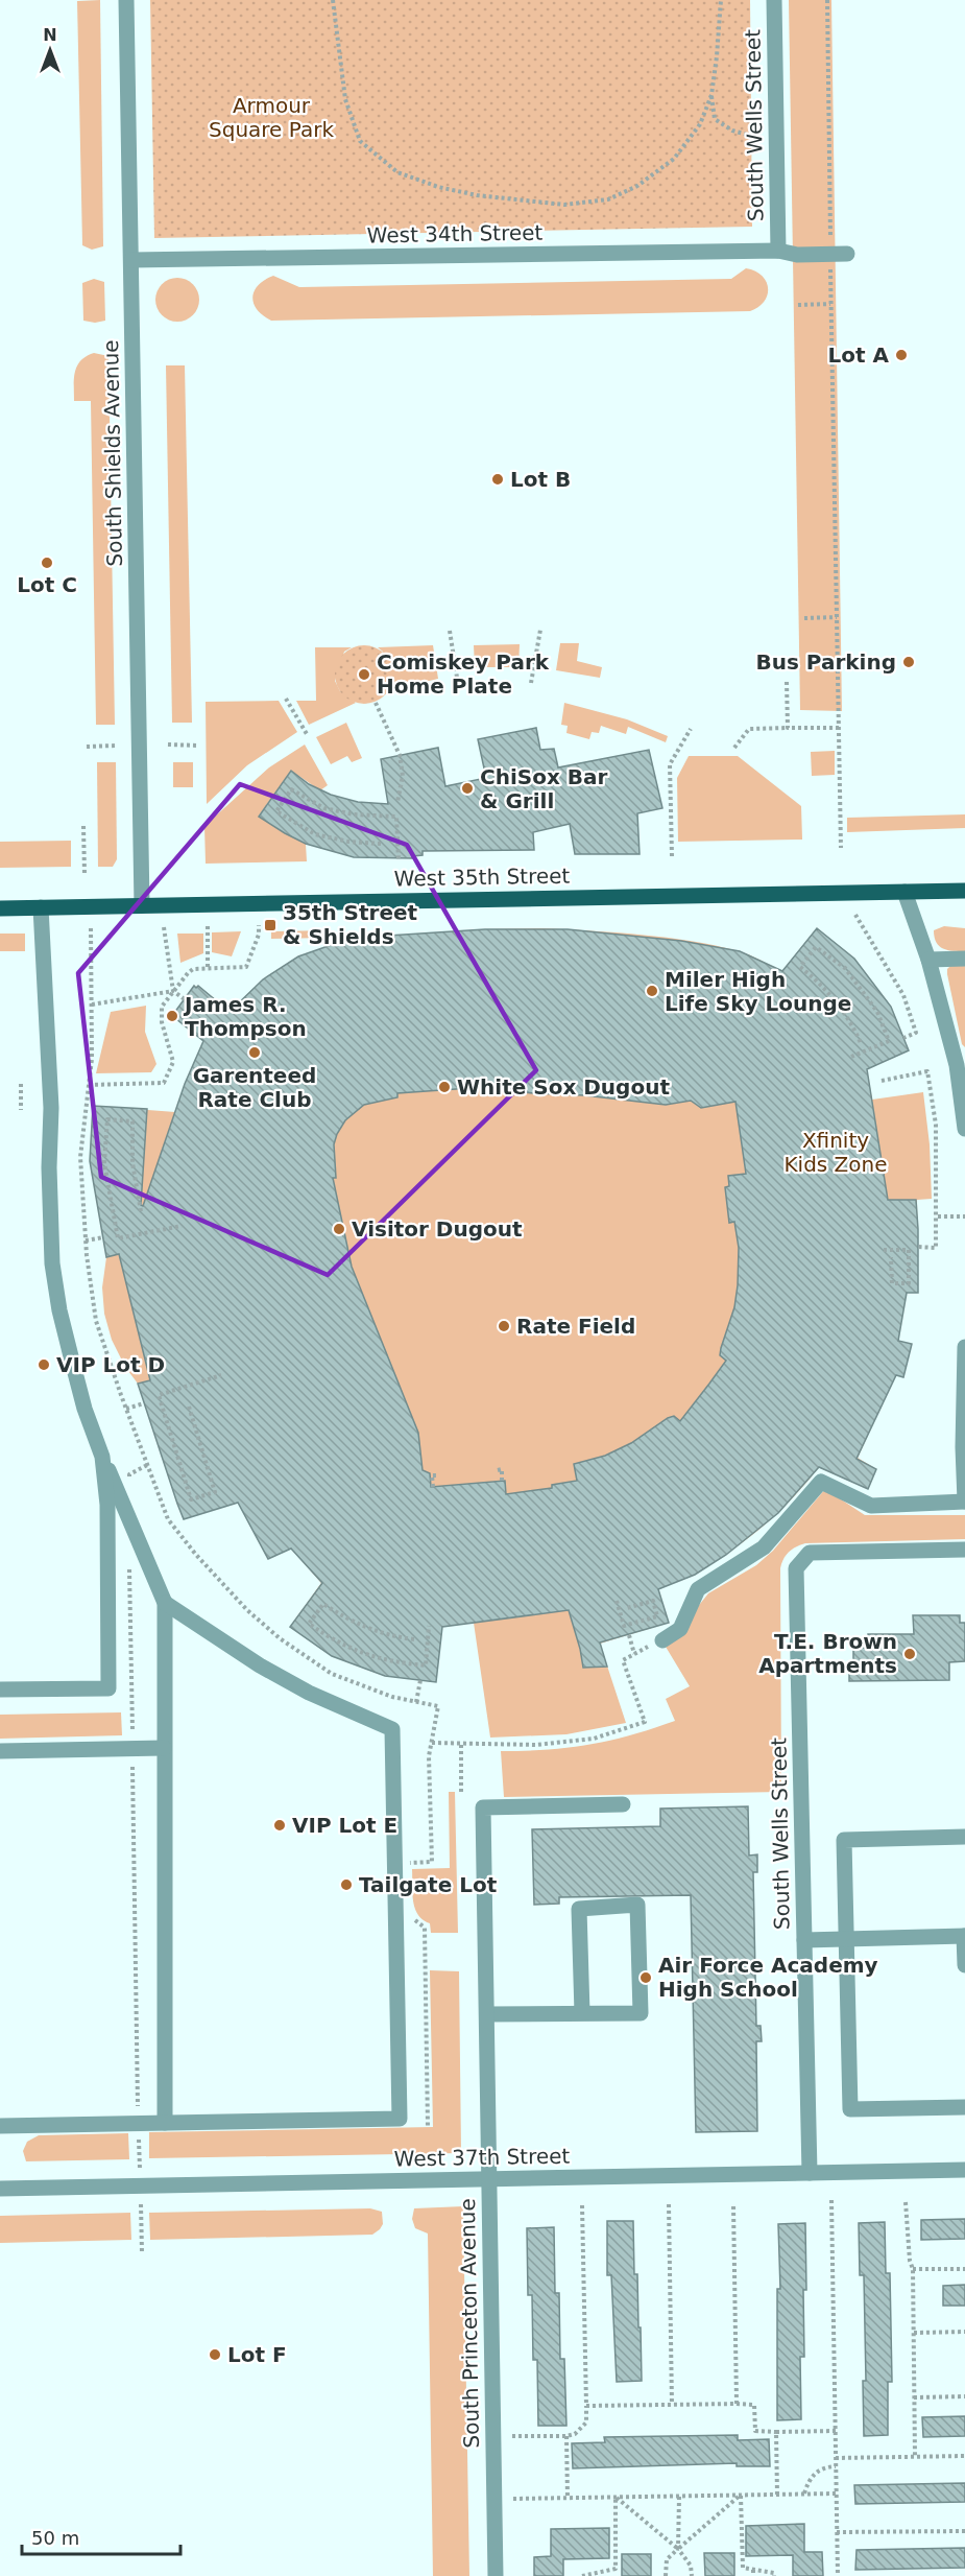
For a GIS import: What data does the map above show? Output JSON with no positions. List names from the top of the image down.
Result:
{
  "streets": {
    "main road": ["West 35th Street"],
    "street": [
      "South Wells Street",
      "West 34th Street",
      "South Shields Avenue",
      "West 37th Street",
      "South Princeton Avenue"
    ]
  },
  "crossings": [
    ["South Wells Street", "West 34th Street"],
    ["South Wells Street", "West 37th Street"],
    ["West 34th Street", "South Shields Avenue"],
    ["South Shields Avenue", "West 35th Street"],
    ["West 37th Street", "South Princeton Avenue"]
  ],
  "parks": ["Armour Square Park", "Xfinity Kids Zone"],
  "places": {
    "other": [
      "Lot A",
      "Lot B",
      "Lot C",
      "Bus Parking",
      "Comiskey Park Home Plate",
      "ChiSox Bar & Grill",
      "Miler High Life Sky Lounge",
      "James R. Thompson",
      "Garenteed Rate Club",
      "White Sox Dugout",
      "Visitor Dugout",
      "Rate Field",
      "VIP Lot D",
      "T.E. Brown Apartments",
      "VIP Lot E",
      "Tailgate Lot",
      "Air Force Academy High School",
      "Lot F"
    ],
    "transit": ["35th Street & Shields"]
  },
  "scale_bar": "50 m",
  "north": "top"
}
